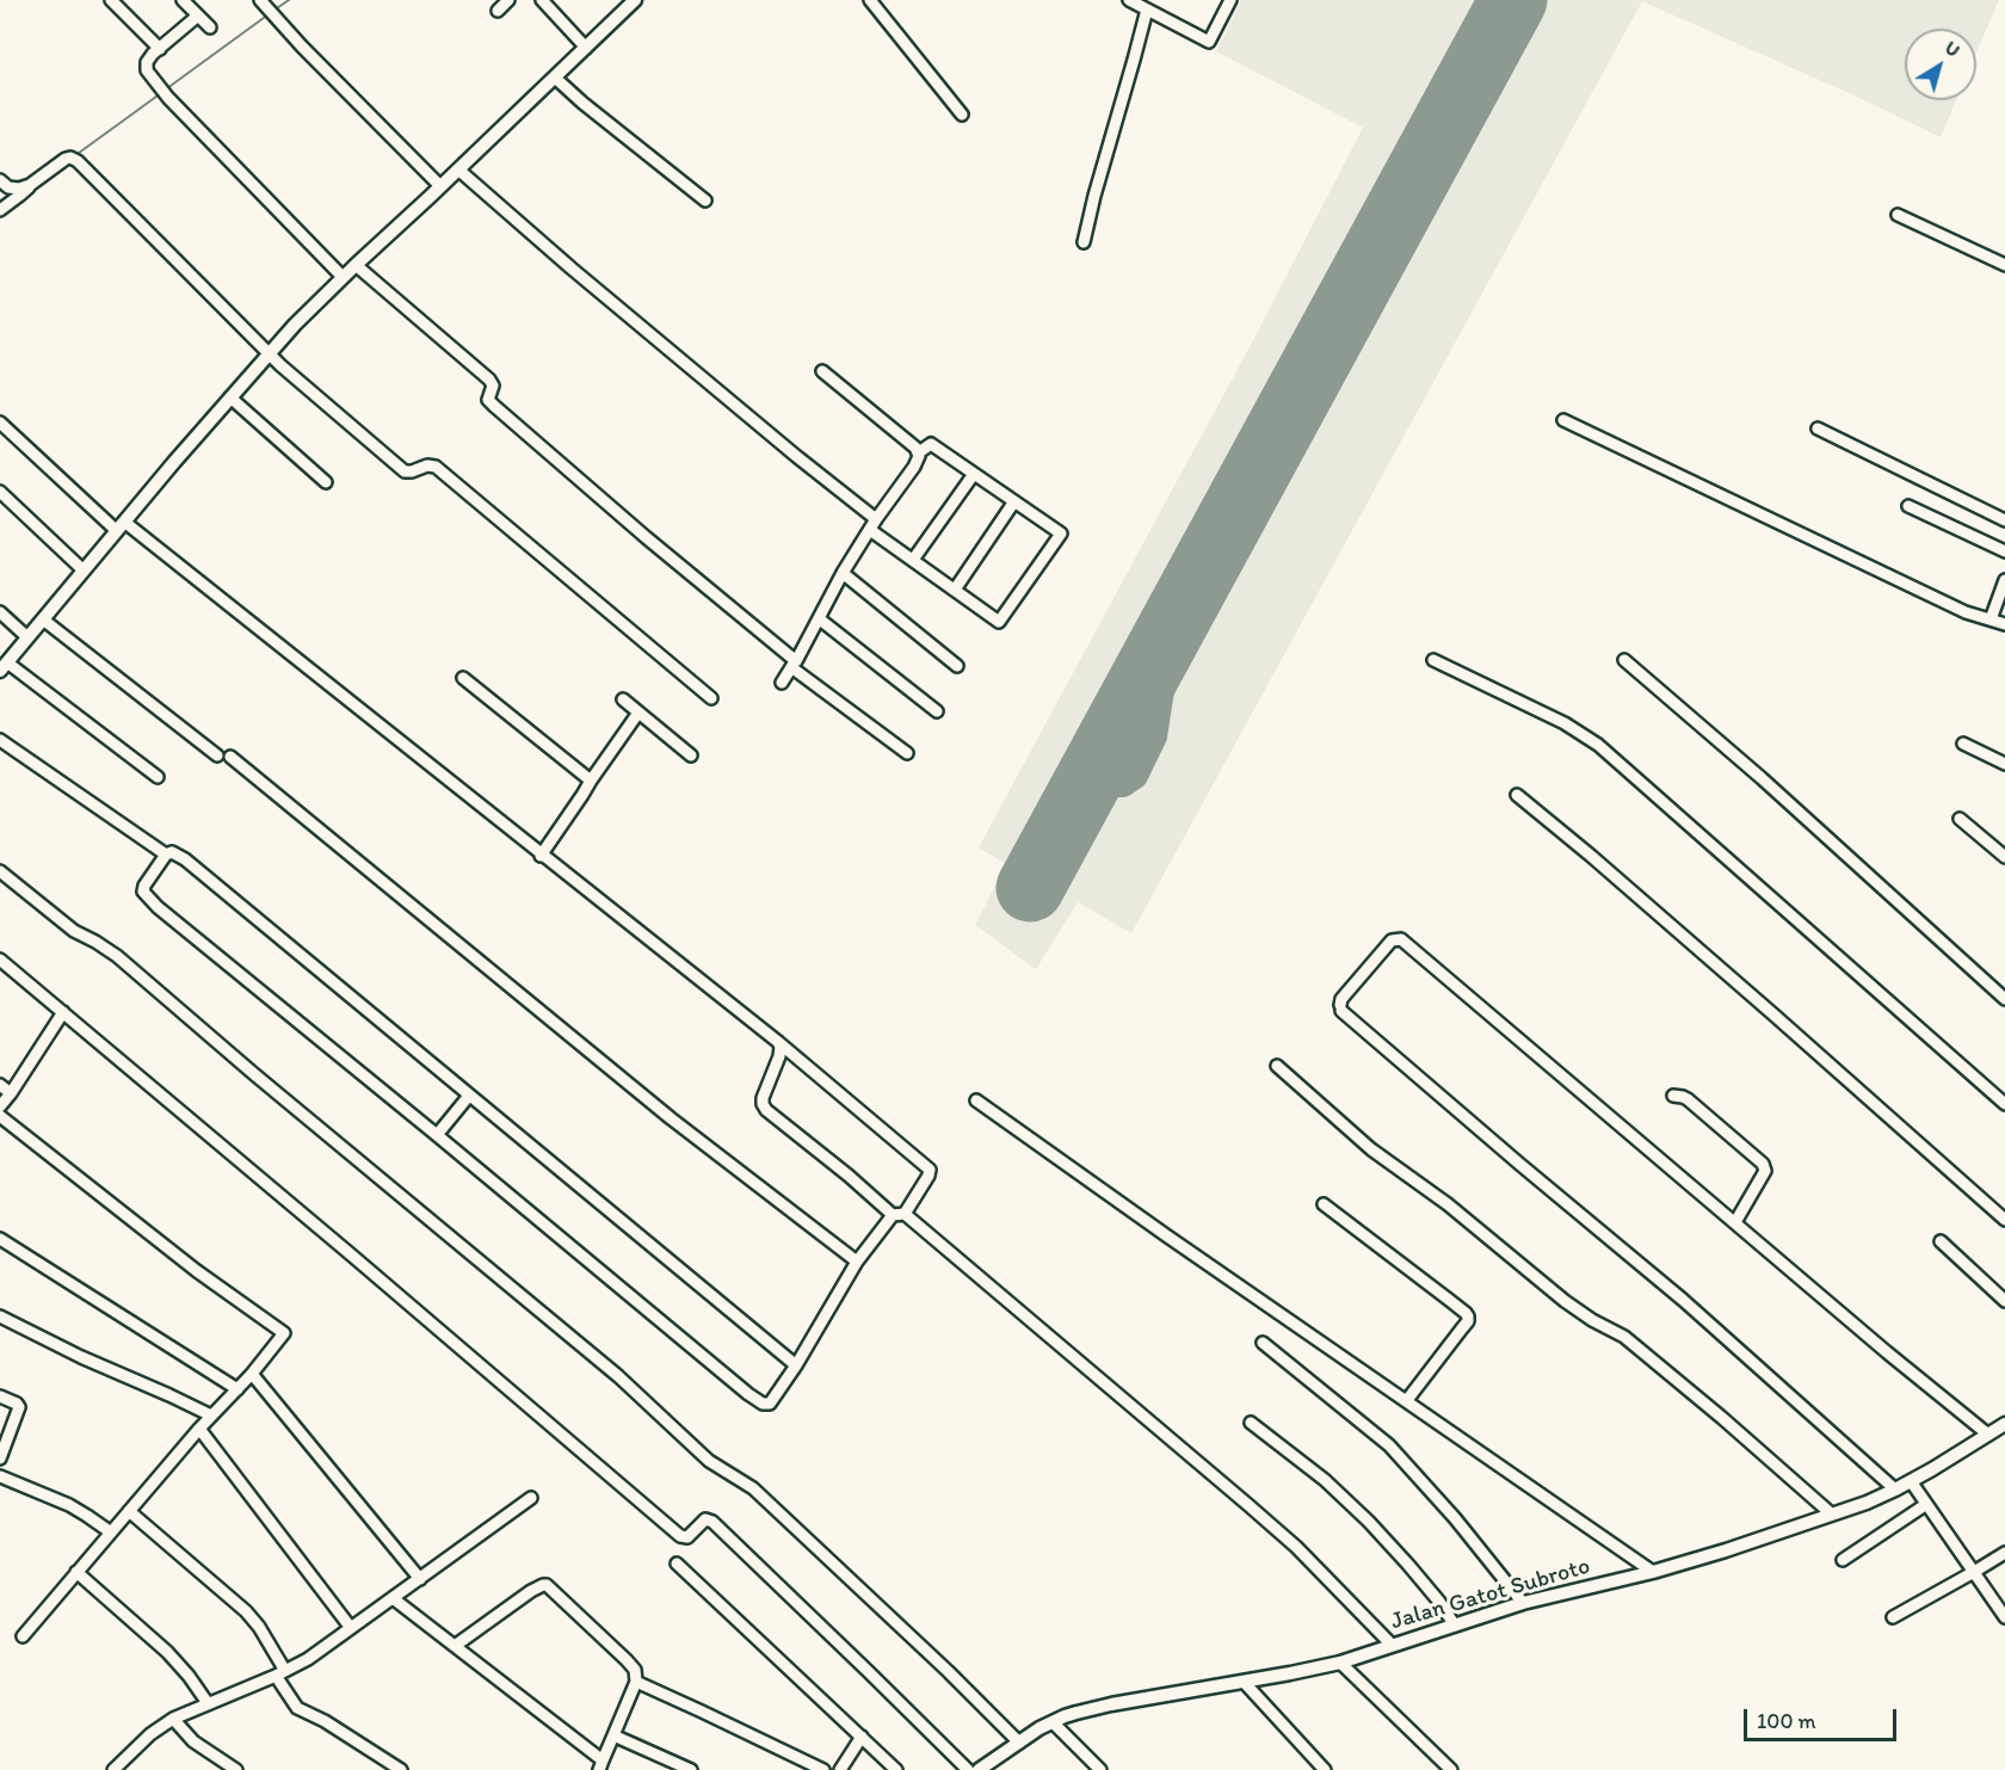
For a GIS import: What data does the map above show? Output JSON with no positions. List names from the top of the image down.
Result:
{
  "streets": {
    "street": ["Jalan Gatot Subroto"]
  },
  "scale_bar": "100 m",
  "north": "top right"
}
